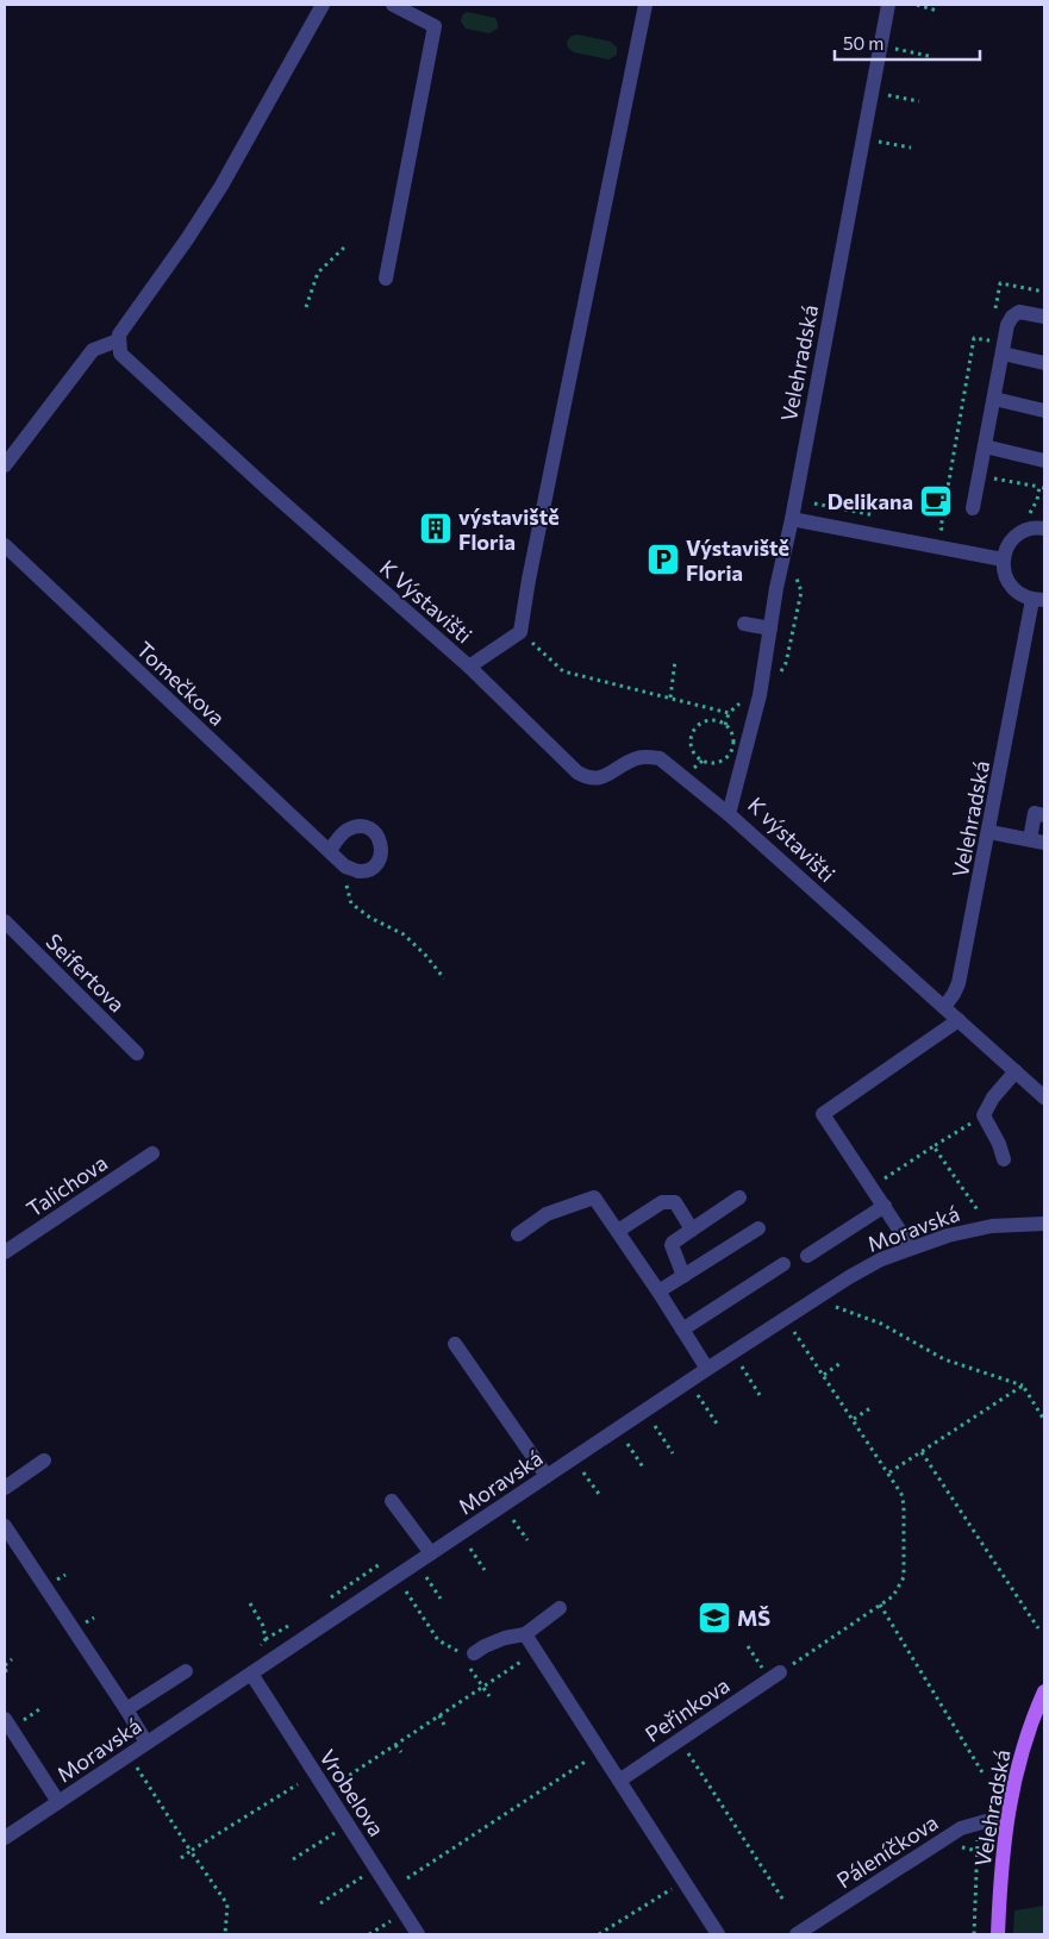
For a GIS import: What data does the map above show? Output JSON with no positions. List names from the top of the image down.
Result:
{
  "streets": {
    "main road": ["Velehradská"],
    "street": [
      "K Výstavišti",
      "Tomečkova",
      "K výstavišti",
      "Seifertova",
      "Talichova",
      "Moravská",
      "Peřinkova",
      "Vrobelova",
      "Páleníčkova"
    ]
  },
  "crossings": [
    ["Velehradská", "K výstavišti"],
    ["Velehradská", "Páleníčkova"],
    ["K Výstavišti", "K výstavišti"],
    ["Moravská", "Vrobelova"]
  ],
  "places": {
    "cafe": ["Delikana"],
    "building": ["výstaviště Floria"],
    "parking": ["Výstaviště Floria"],
    "school or university": ["MŠ"]
  },
  "scale_bar": "50 m"
}
